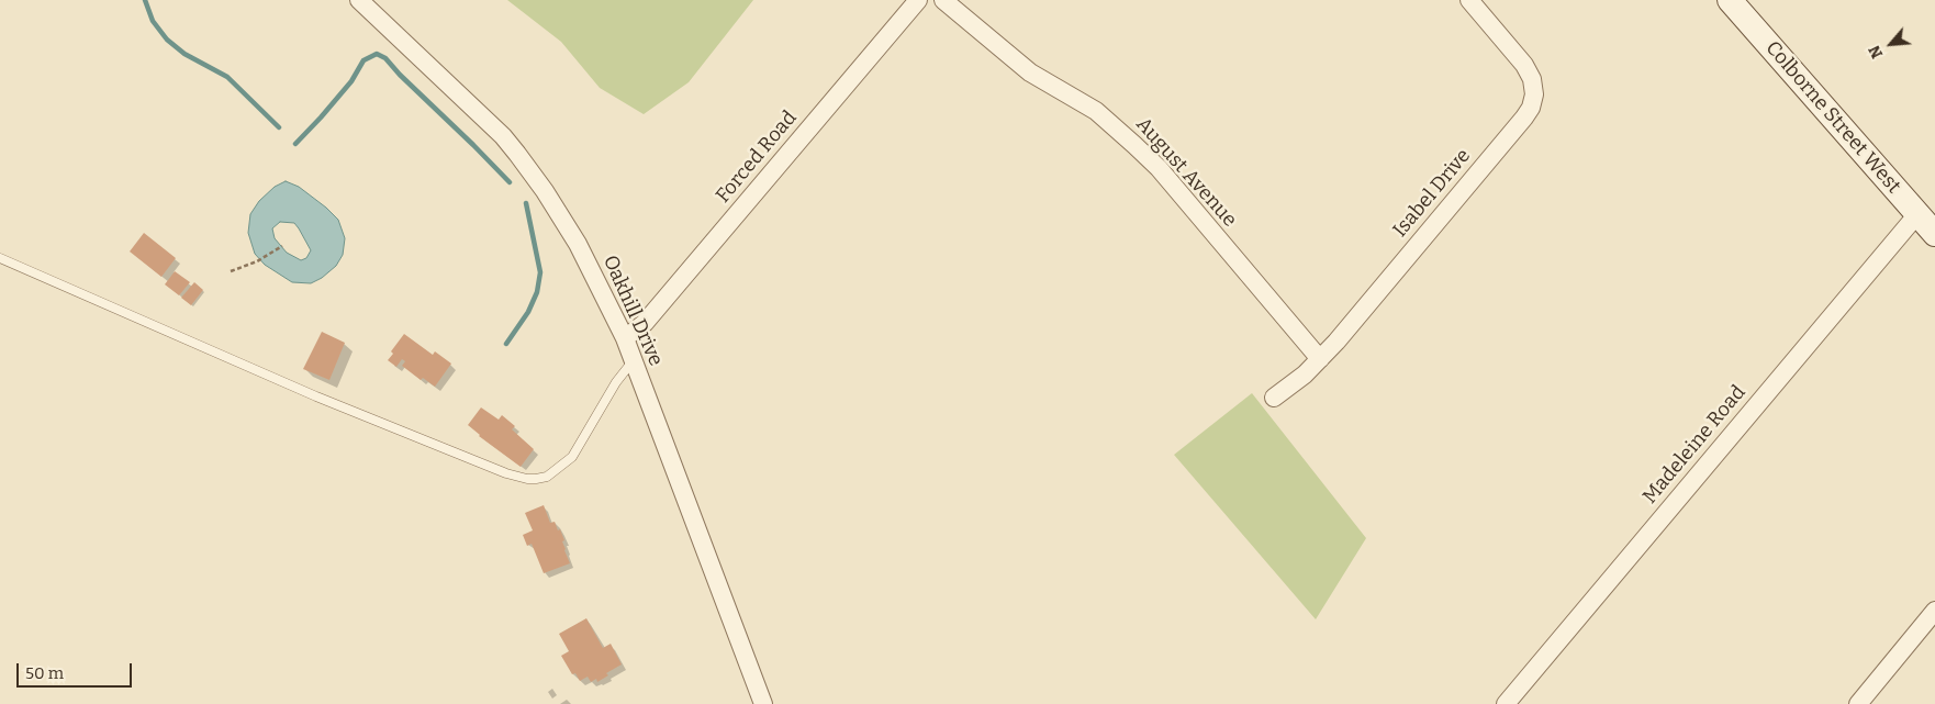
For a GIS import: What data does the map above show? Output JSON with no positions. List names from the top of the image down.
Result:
{
  "streets": {
    "main road": ["Colborne Street West"],
    "street": [
      "Forced Road",
      "August Avenue",
      "Isabel Drive",
      "Oakhill Drive",
      "Madeleine Road"
    ]
  },
  "crossings": [
    ["Colborne Street West", "Madeleine Road"],
    ["Forced Road", "Oakhill Drive"],
    ["August Avenue", "Isabel Drive"]
  ],
  "scale_bar": "50 m",
  "north": "bottom left"
}
